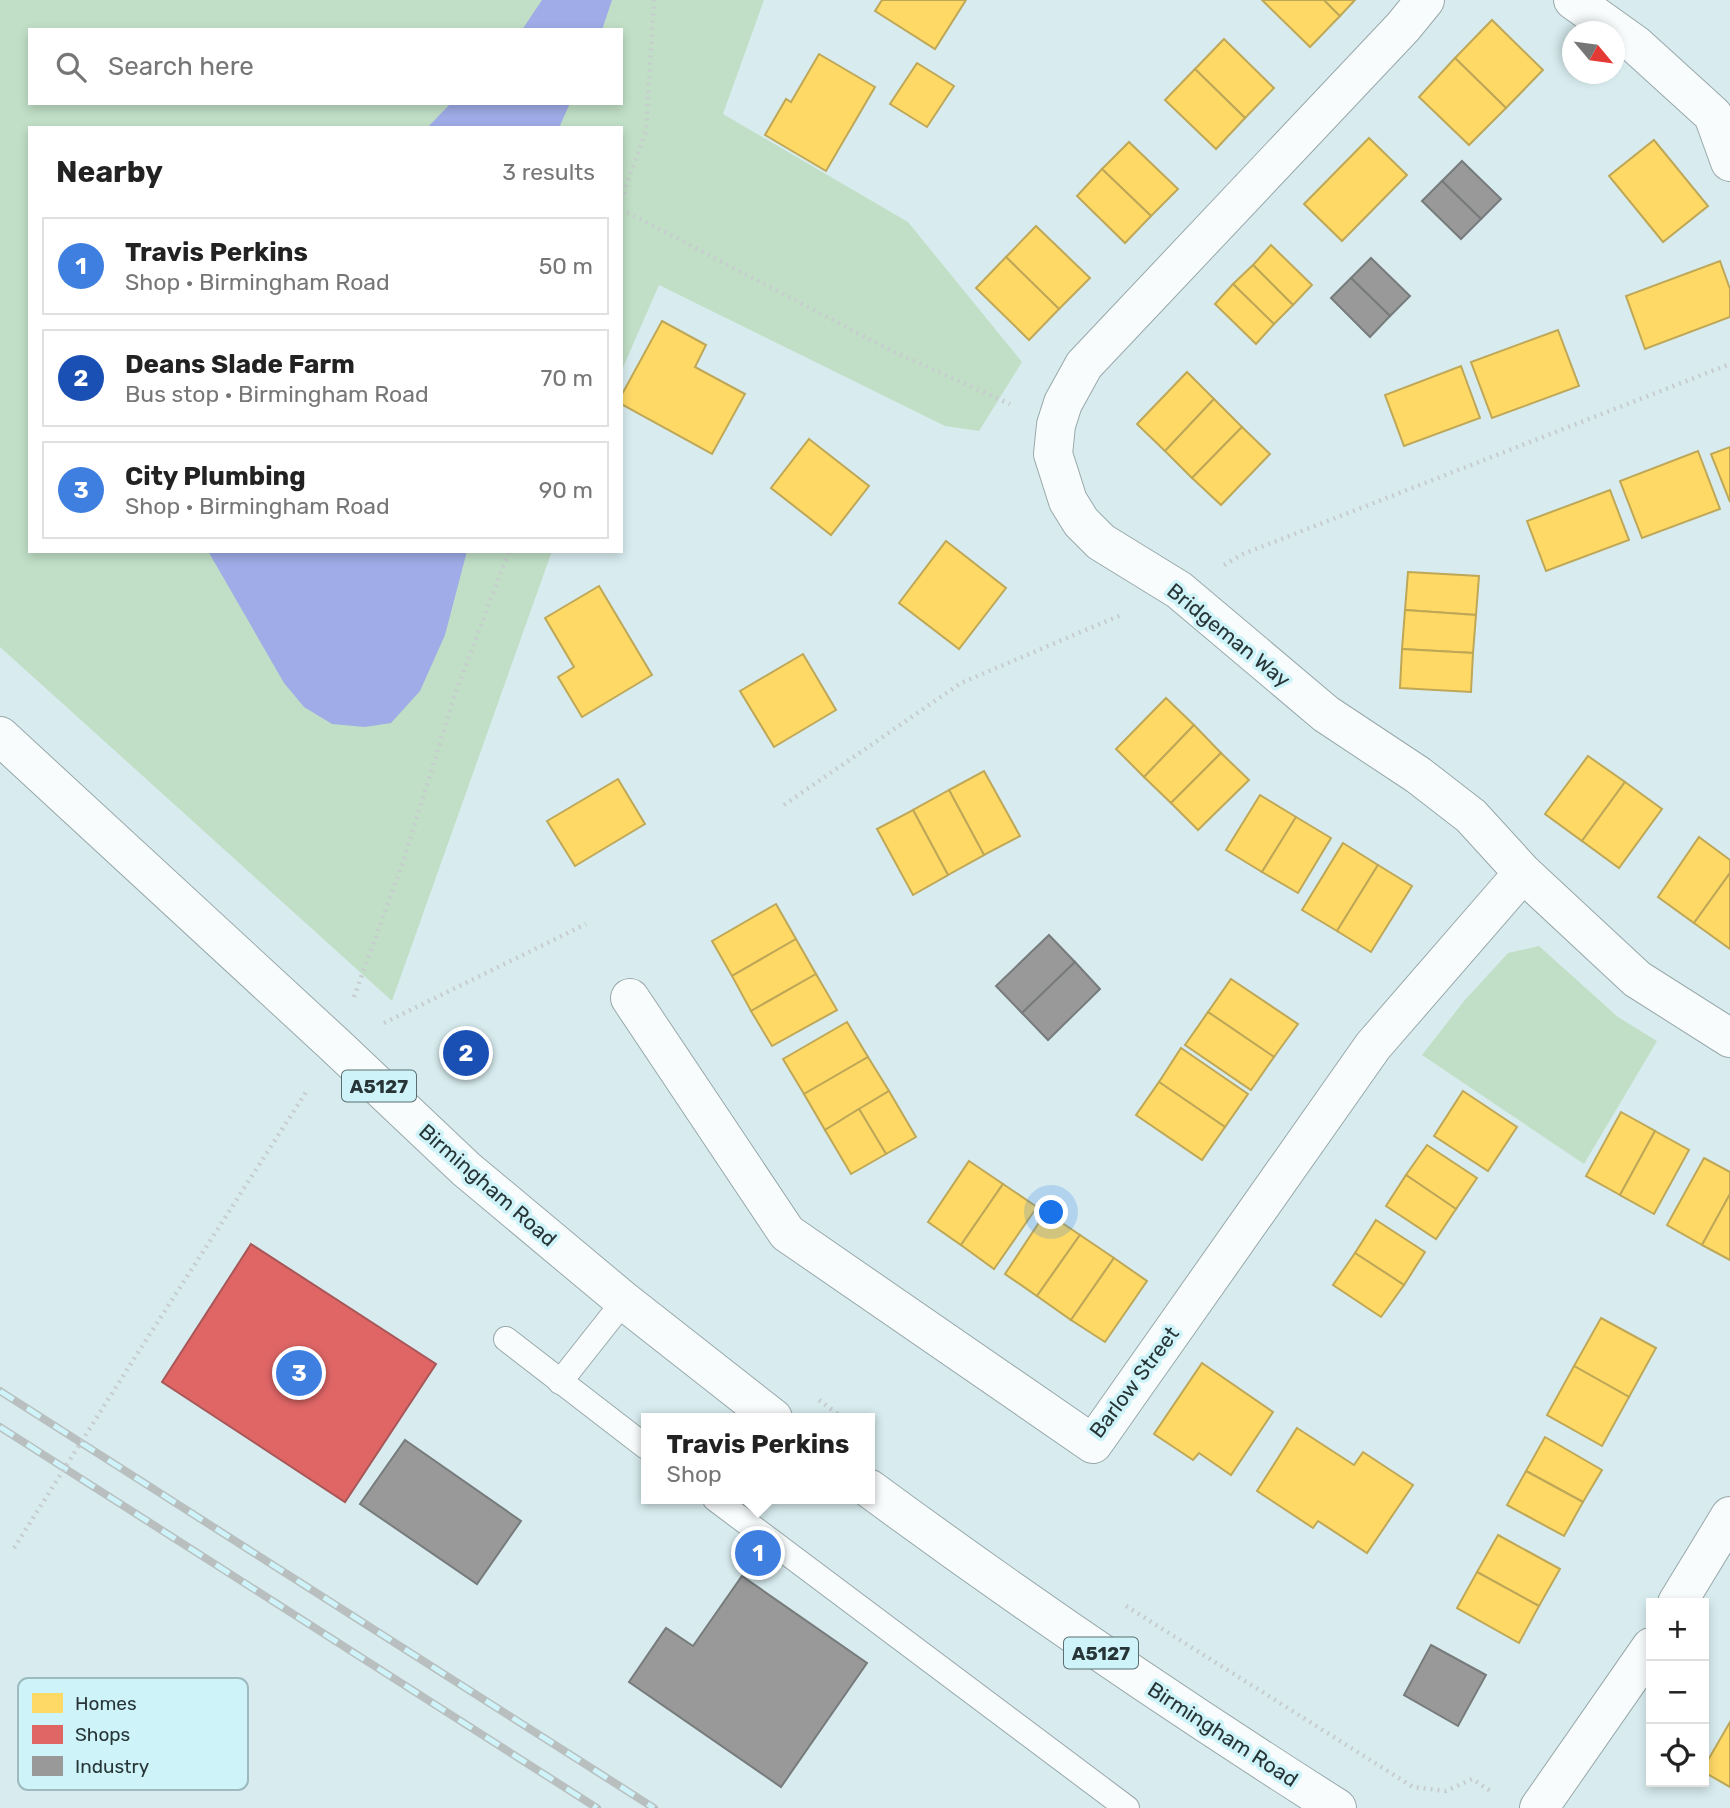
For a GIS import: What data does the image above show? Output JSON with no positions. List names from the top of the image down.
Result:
{
  "streets": {
    "street": [
      "Bridgeman Way",
      "A5127",
      "Birmingham Road",
      "Barlow Street"
    ]
  },
  "crossings": [
    ["Bridgeman Way", "Barlow Street"]
  ],
  "legend": ["Homes", "Shops", "Industry"],
  "north": "bottom right",
  "page": {
    "search": "Search here",
    "heading": ["Nearby", "3 results"],
    "list": [
      {
        "mark": "1",
        "name": "Travis Perkins",
        "note": "Shop · Birmingham Road",
        "value": "50 m"
      },
      {
        "mark": "2",
        "name": "Deans Slade Farm",
        "note": "Bus stop · Birmingham Road",
        "value": "70 m"
      },
      {
        "mark": "3",
        "name": "City Plumbing",
        "note": "Shop · Birmingham Road",
        "value": "90 m"
      }
    ],
    "pins": ["2", "3", "1"],
    "popup": ["Travis Perkins", "Shop"],
    "map_buttons": ["+", "−"]
  }
}
